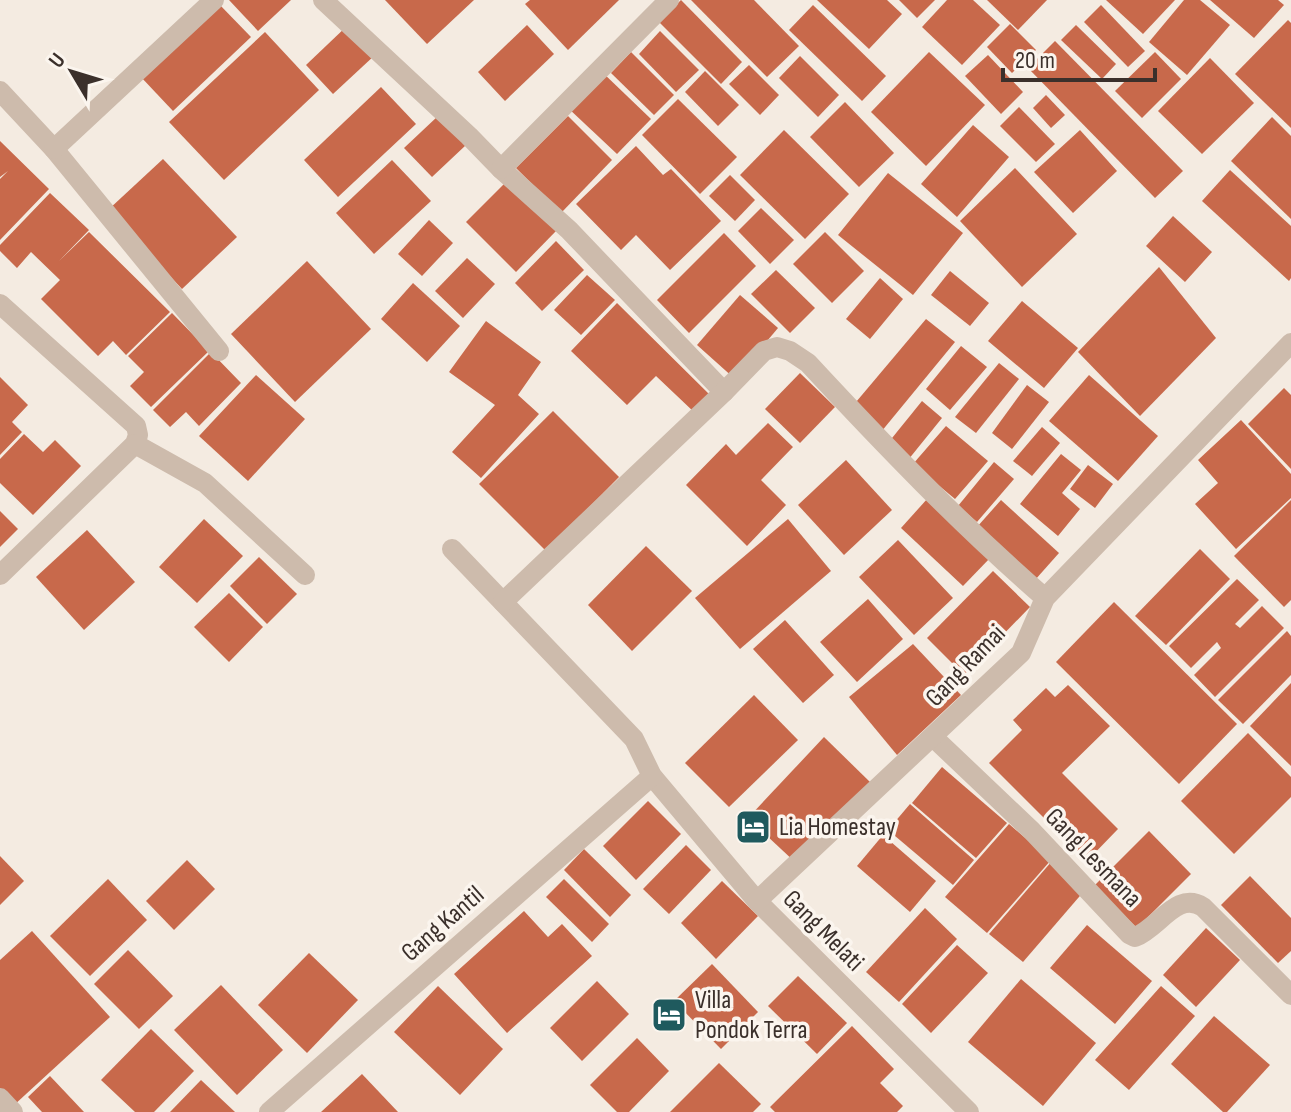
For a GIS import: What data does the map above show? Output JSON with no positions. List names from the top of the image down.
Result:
{
  "streets": {
    "street": [
      "Gang Ramai",
      "Gang Lesmana",
      "Gang Kantil",
      "Gang Melati"
    ]
  },
  "crossings": [
    ["Gang Ramai", "Gang Lesmana"],
    ["Gang Ramai", "Gang Melati"],
    ["Gang Kantil", "Gang Melati"]
  ],
  "places": {
    "hotel": ["Lia Homestay", "Villa Pondok Terra"]
  },
  "scale_bar": "20 m",
  "north": "top left"
}
